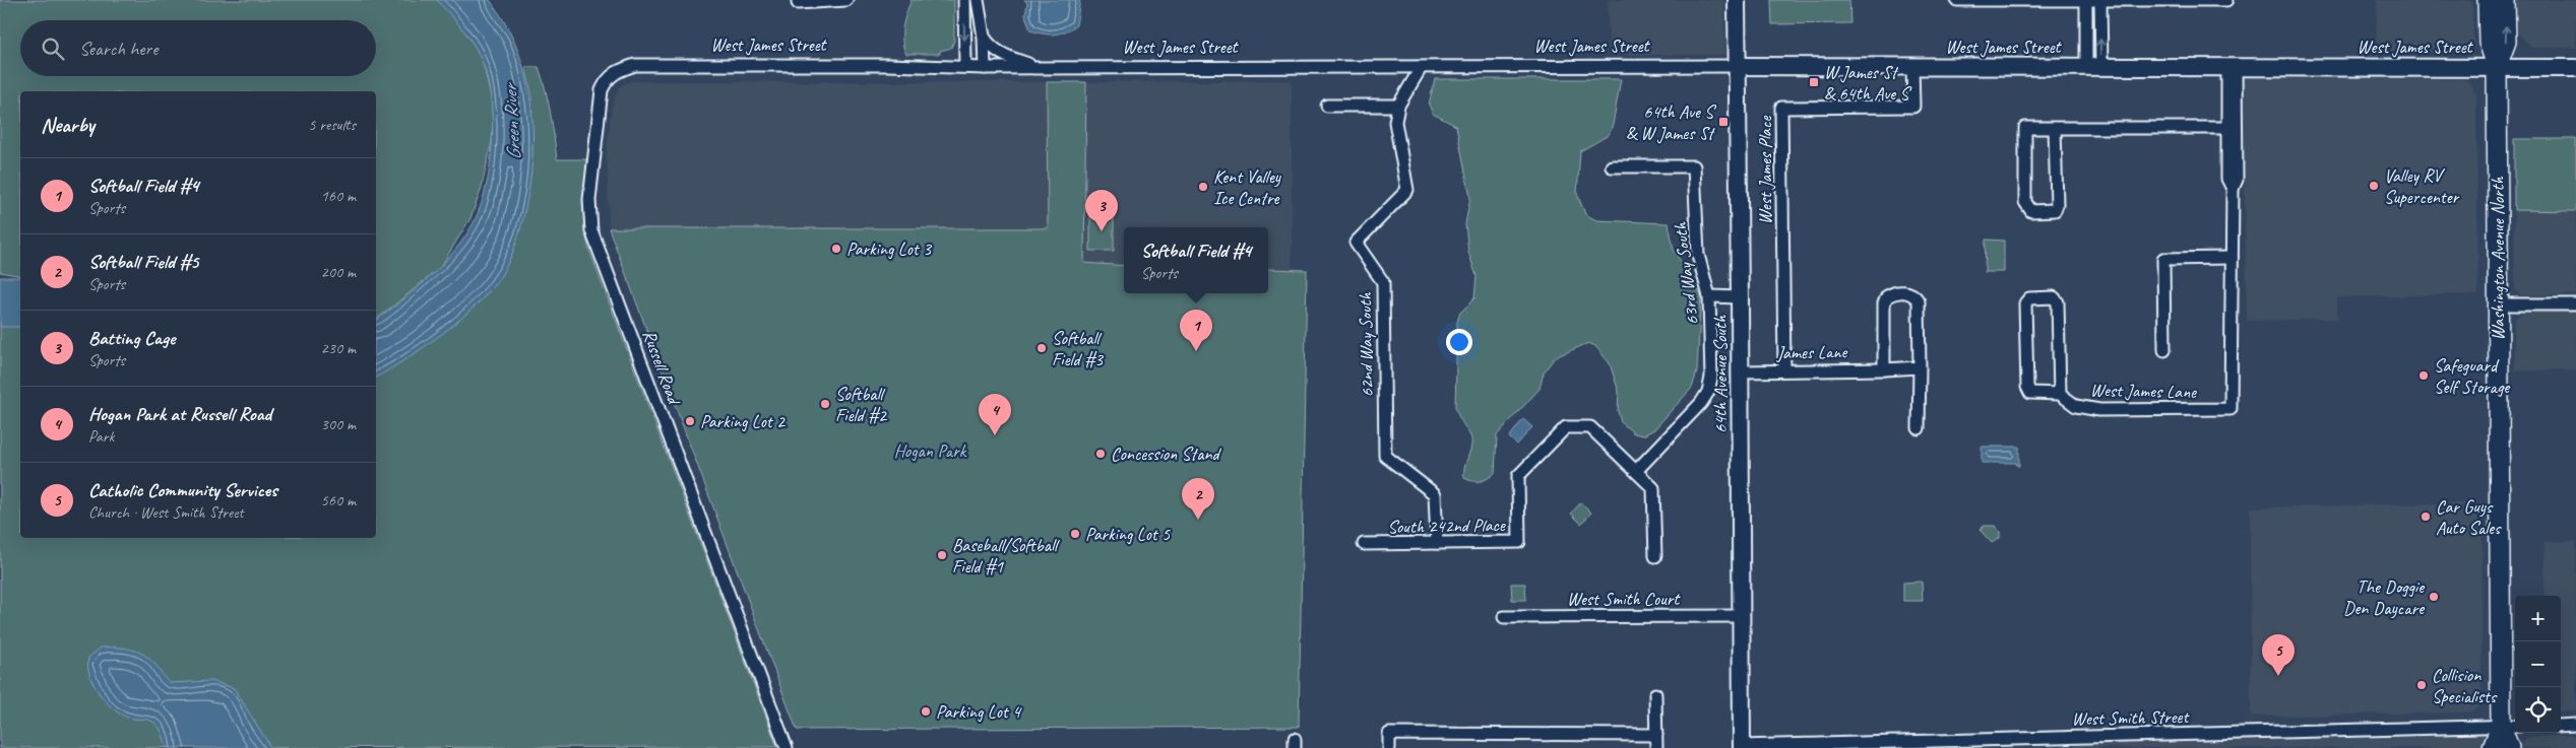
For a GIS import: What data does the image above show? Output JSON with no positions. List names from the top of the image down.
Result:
{
  "streets": {
    "main road": ["Washington Avenue North"],
    "street": [
      "West James Street",
      "West James Place",
      "63rd Way South",
      "62nd Way South",
      "James Lane",
      "Russell Road",
      "64th Avenue South",
      "West James Lane",
      "South 242nd Place",
      "West Smith Court",
      "West Smith Street"
    ]
  },
  "crossings": [
    ["West James Street", "West James Place"],
    ["West James Street", "Washington Avenue North"],
    ["West James Street", "62nd Way South"],
    ["West James Street", "Russell Road"],
    ["West James Street", "64th Avenue South"],
    ["West James Place", "James Lane"],
    ["Washington Avenue North", "West Smith Street"],
    ["63rd Way South", "South 242nd Place"],
    ["62nd Way South", "South 242nd Place"],
    ["James Lane", "64th Avenue South"],
    ["64th Avenue South", "West Smith Court"],
    ["64th Avenue South", "West Smith Street"]
  ],
  "water": ["Green River"],
  "parks": ["Hogan Park"],
  "places": {
    "transit": ["W James St & 64th Ave S", "64th Ave S & W James St"],
    "other": [
      "Valley RV Supercenter",
      "Kent Valley Ice Centre",
      "Parking Lot 3",
      "Softball Field #3",
      "Safeguard Self Storage",
      "Softball Field #2",
      "Parking Lot 2",
      "Concession Stand",
      "Car Guys Auto Sales",
      "Parking Lot 5",
      "Baseball/Softball Field #1",
      "The Doggie Den Daycare",
      "Collision Specialists",
      "Parking Lot 4"
    ]
  },
  "page": {
    "search": "Search here",
    "heading": ["Nearby", "5 results"],
    "list": [
      {
        "mark": "1",
        "name": "Softball Field #4",
        "note": "Sports",
        "value": "160 m"
      },
      {
        "mark": "2",
        "name": "Softball Field #5",
        "note": "Sports",
        "value": "200 m"
      },
      {
        "mark": "3",
        "name": "Batting Cage",
        "note": "Sports",
        "value": "230 m"
      },
      {
        "mark": "4",
        "name": "Hogan Park at Russell Road",
        "note": "Park",
        "value": "300 m"
      },
      {
        "mark": "5",
        "name": "Catholic Community Services",
        "note": "Church · West Smith Street",
        "value": "560 m"
      }
    ],
    "pins": [
      "3",
      "1",
      "4",
      "2",
      "5"
    ],
    "popup": ["Softball Field #4", "Sports"],
    "map_buttons": ["+", "−"]
  }
}
